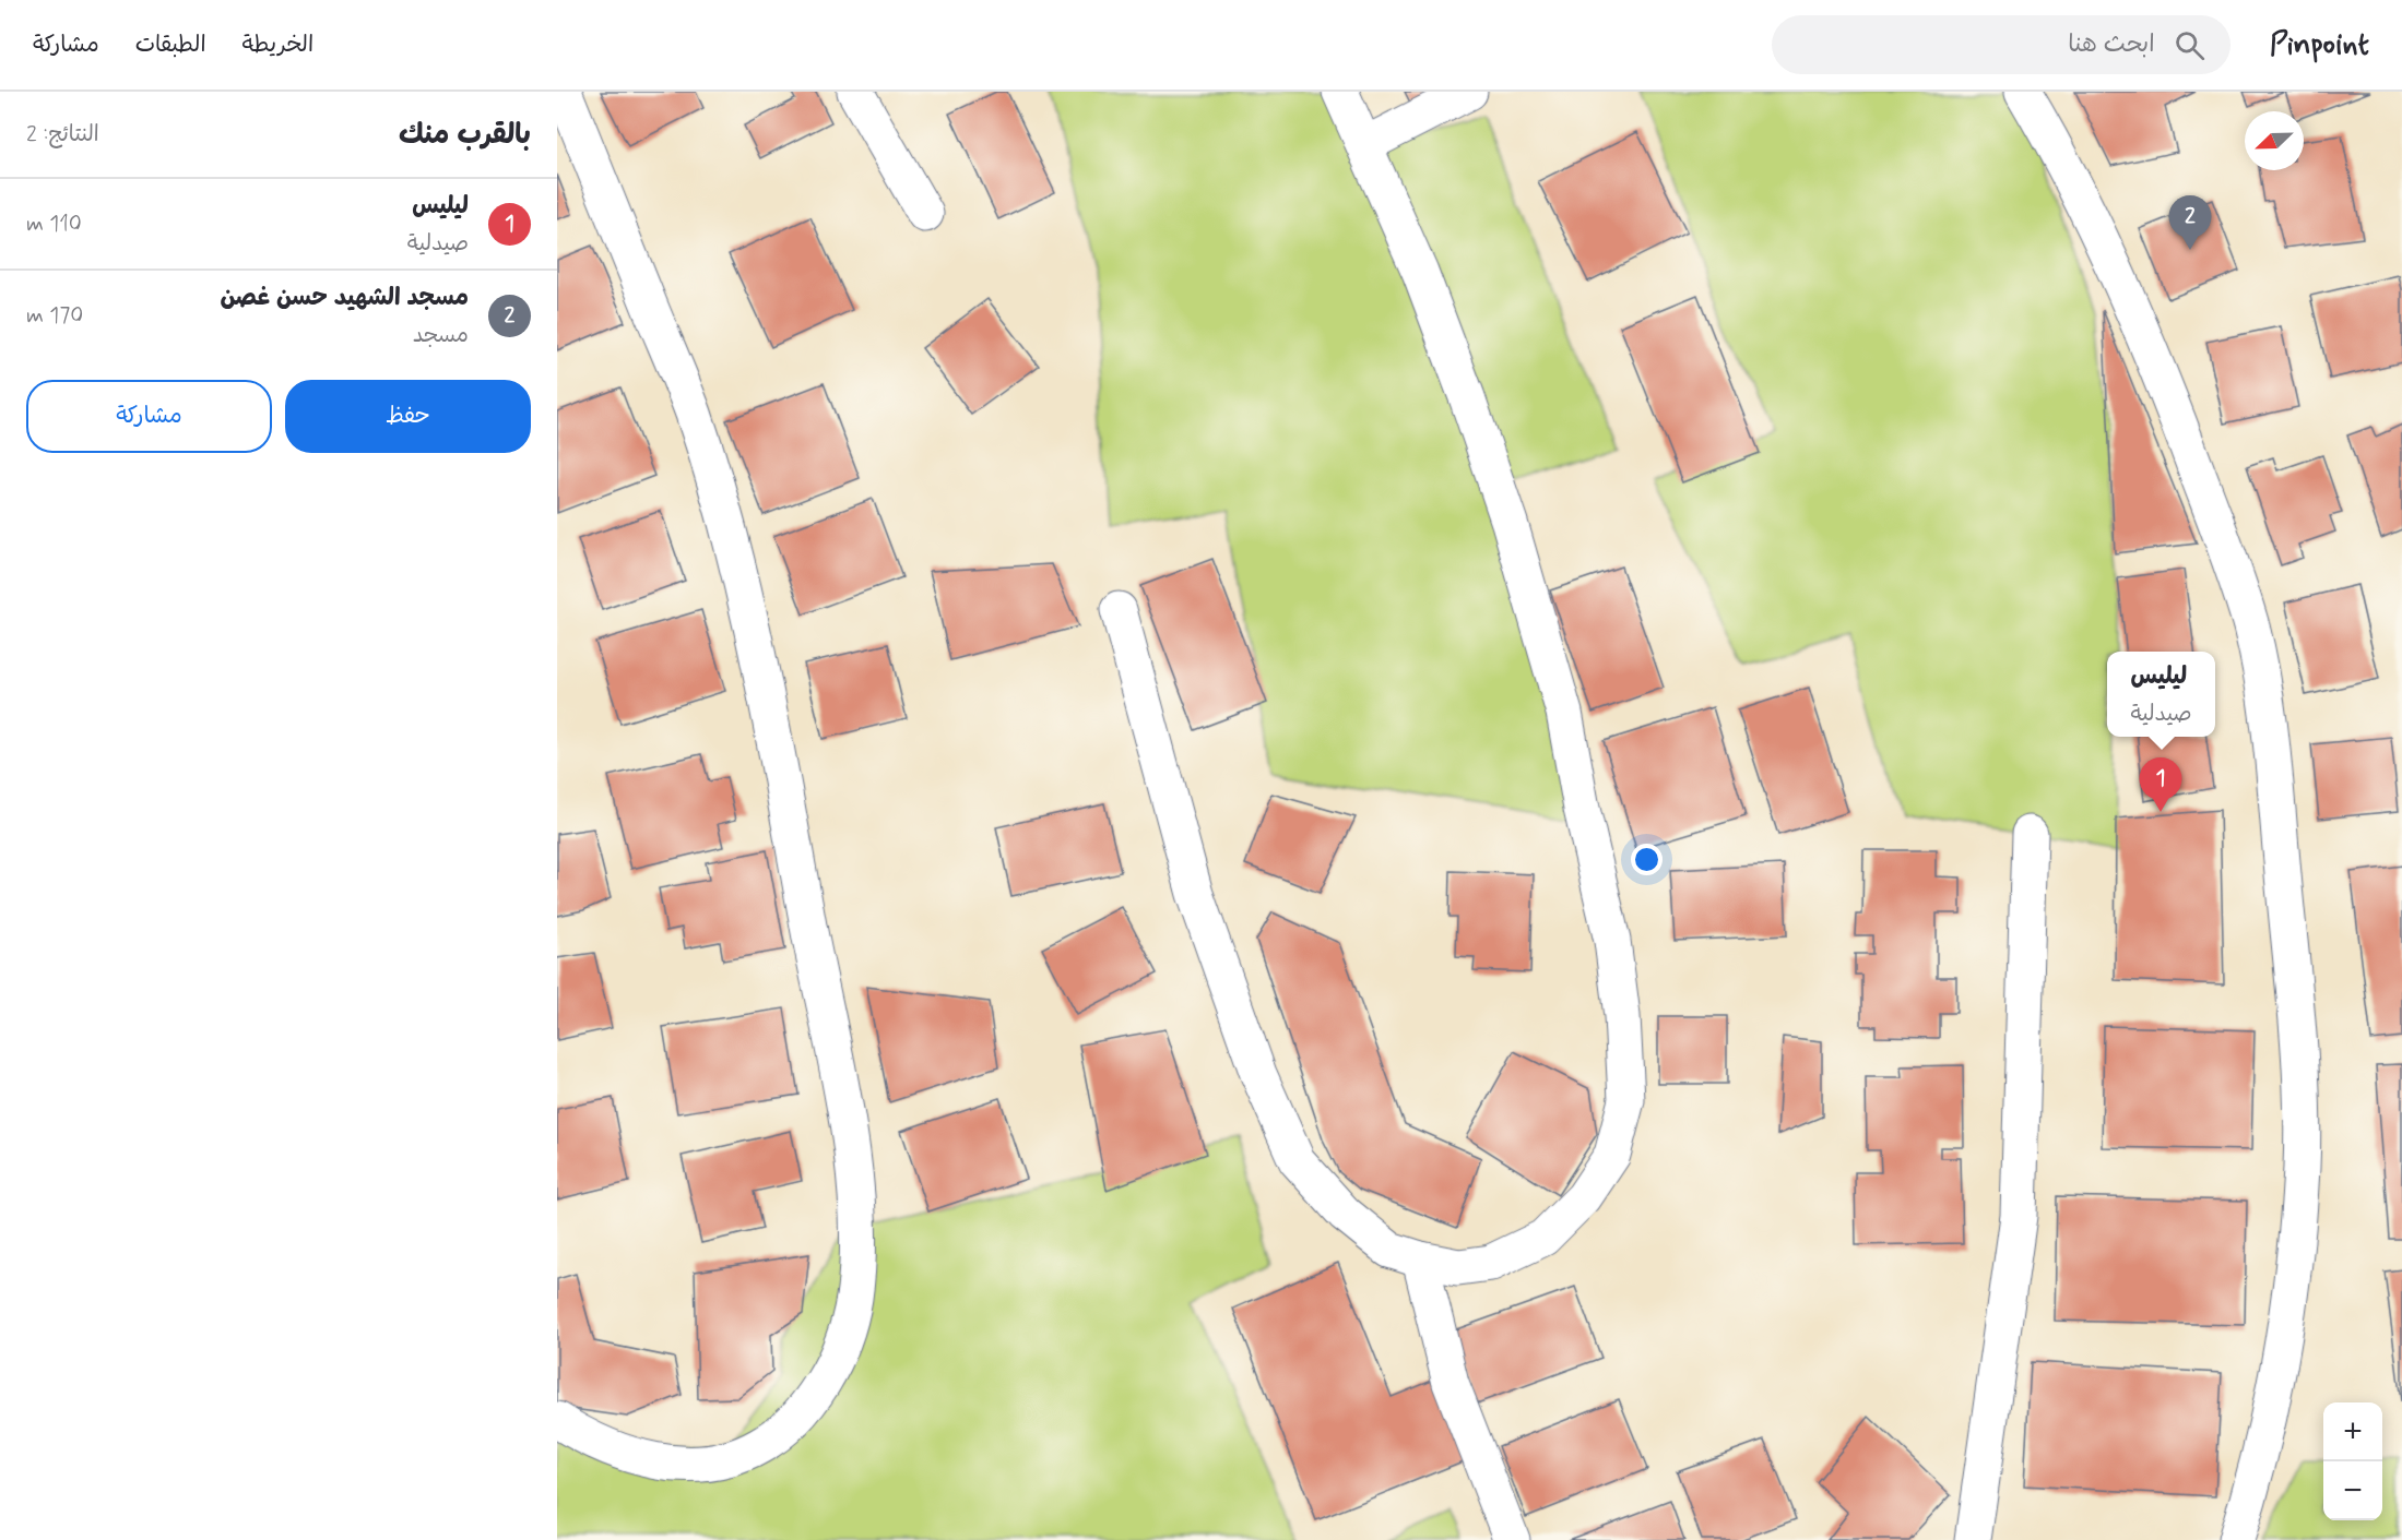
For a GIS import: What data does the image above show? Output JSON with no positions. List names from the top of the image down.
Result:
{
  "north": "bottom left",
  "page": {
    "header": "Pinpoint",
    "search": "ابحث هنا",
    "nav": ["الخريطة", "الطبقات", "مشاركة"],
    "heading": ["بالقرب منك", "النتائج: 2"],
    "list": [
      {
        "mark": "1",
        "name": "ليليس",
        "note": "صيدلية",
        "value": "110 m"
      },
      {
        "mark": "2",
        "name": "مسجد الشهيد حسن غصن",
        "note": "مسجد",
        "value": "170 m"
      }
    ],
    "pins": ["2", "1"],
    "buttons": ["حفظ", "مشاركة"],
    "popup": ["ليليس", "صيدلية"],
    "map_buttons": ["+", "−"]
  }
}
